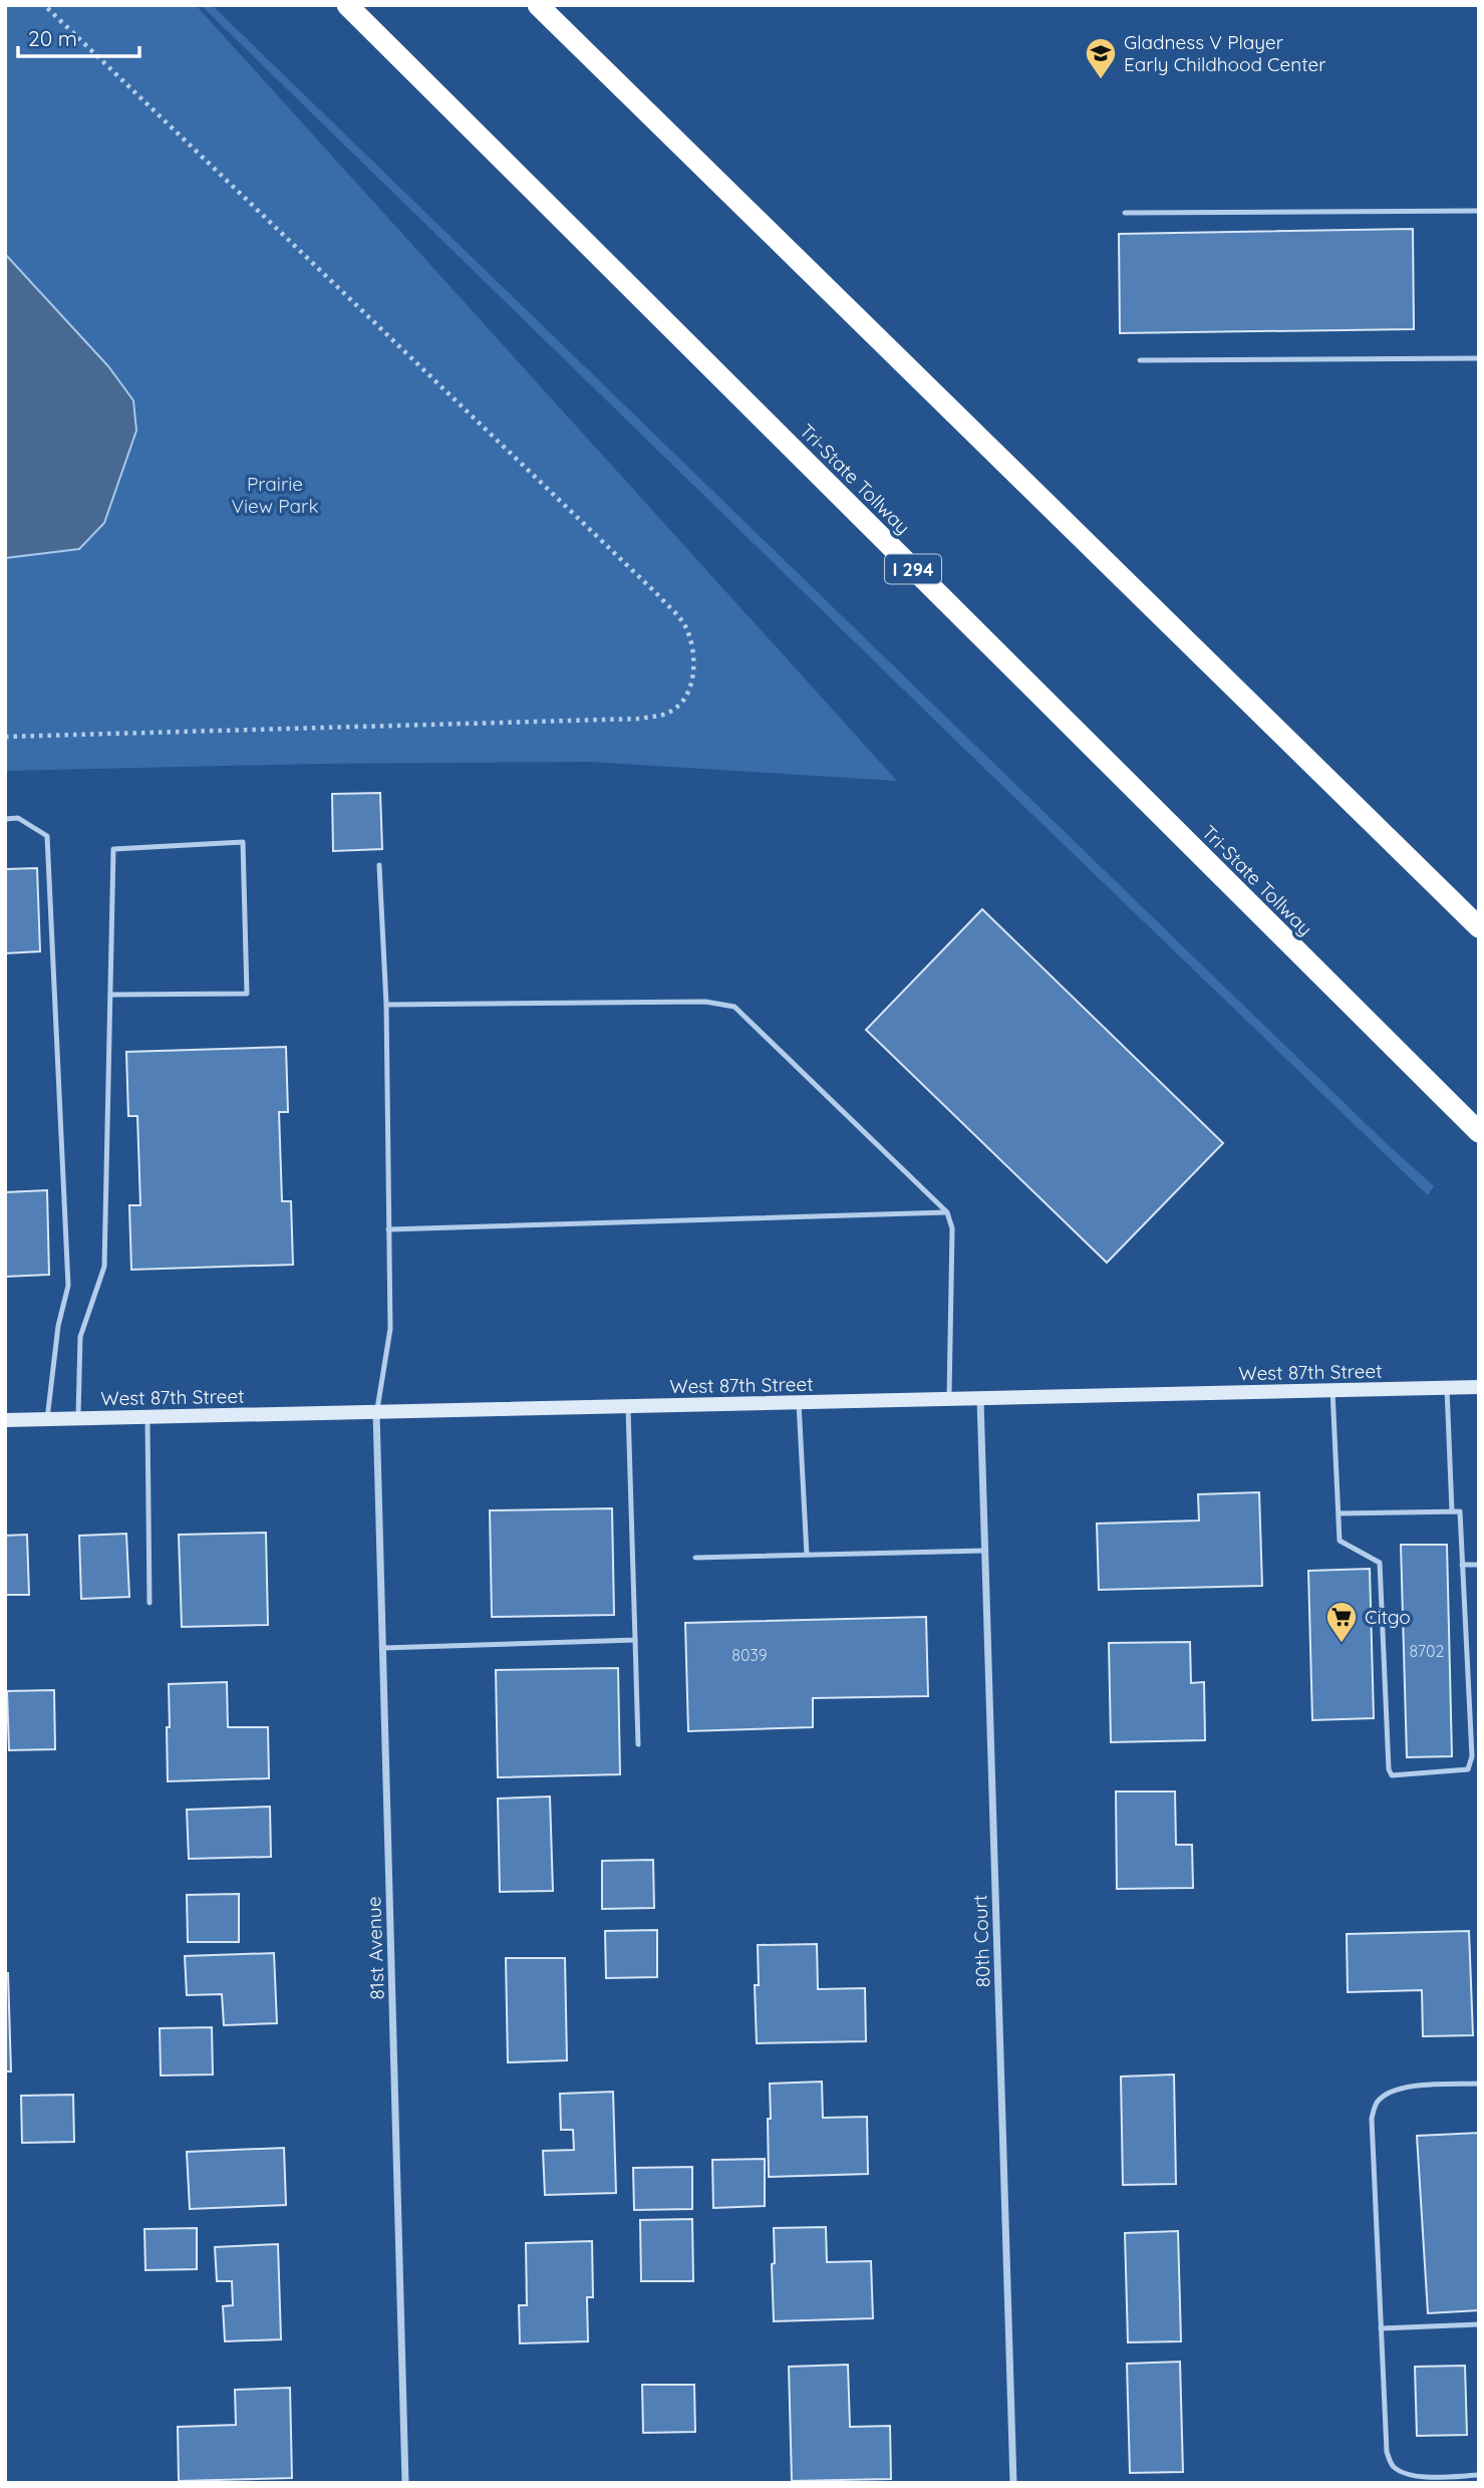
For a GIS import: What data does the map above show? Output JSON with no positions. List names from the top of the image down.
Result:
{
  "streets": {
    "highway": ["Tri-State Tollway", "I 294"],
    "main road": ["West 87th Street"],
    "street": ["80th Court", "81st Avenue"]
  },
  "crossings": [
    ["West 87th Street", "80th Court"],
    ["West 87th Street", "81st Avenue"]
  ],
  "parks": ["Prairie View Park"],
  "places": {
    "school or university": ["Gladness V Player Early Childhood Center"],
    "supermarket": ["Citgo"]
  },
  "house_numbers": ["8702", "8039"],
  "scale_bar": "20 m"
}
